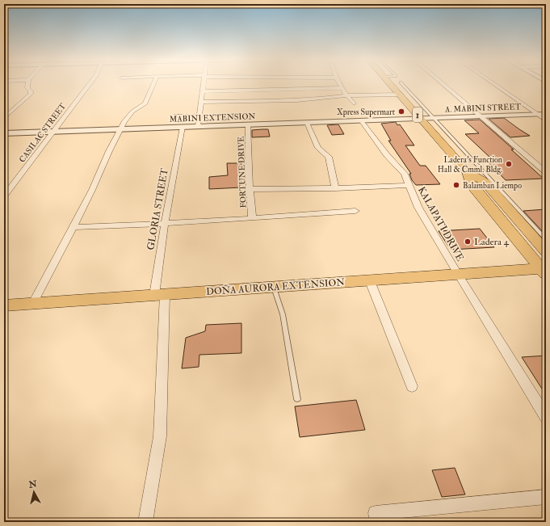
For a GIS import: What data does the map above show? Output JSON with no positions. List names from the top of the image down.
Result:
{
  "streets": {
    "main road": ["1", "DOÑA AURORA EXTENSION"],
    "street": [
      "A. MABINI STREET",
      "MABINI EXTENSION",
      "CASILAC STREET",
      "FORTUNE DRIVE",
      "GLORIA STREET",
      "KALAPATI DRIVE"
    ]
  },
  "crossings": [
    ["A. MABINI STREET", "1"],
    ["A. MABINI STREET", "MABINI EXTENSION"],
    ["1", "MABINI EXTENSION"],
    ["1", "DOÑA AURORA EXTENSION"],
    ["MABINI EXTENSION", "CASILAC STREET"],
    ["MABINI EXTENSION", "FORTUNE DRIVE"],
    ["MABINI EXTENSION", "GLORIA STREET"],
    ["MABINI EXTENSION", "KALAPATI DRIVE"],
    ["GLORIA STREET", "DOÑA AURORA EXTENSION"],
    ["KALAPATI DRIVE", "DOÑA AURORA EXTENSION"]
  ],
  "places": [
    "Xpress Supermart",
    "Ladera's Function Hall & Cmml. Bldg.",
    "Balamban Liempo",
    "Ladera 4"
  ],
  "north": "top"
}
